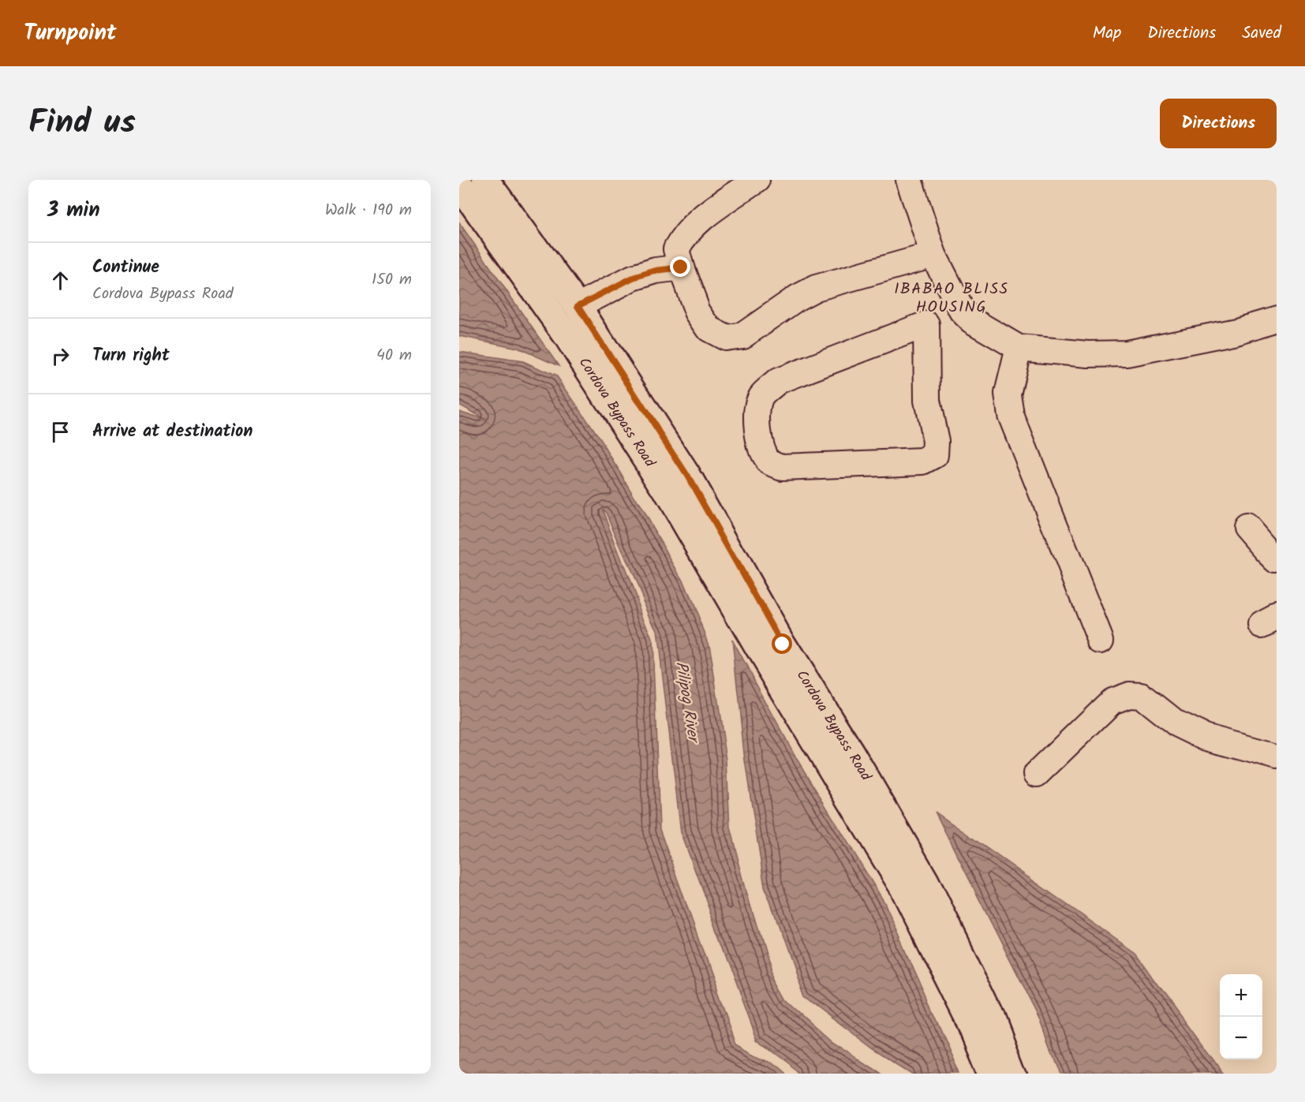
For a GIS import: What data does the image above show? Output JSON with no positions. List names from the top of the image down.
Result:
{
  "streets": {
    "main road": ["Cordova Bypass Road"]
  },
  "districts": ["IBABAO BLISS HOUSING"],
  "water": ["Pilipog River"],
  "page": {
    "header": "Turnpoint",
    "nav": ["Map", "Directions", "Saved"],
    "title": "Find us",
    "buttons": "Directions",
    "heading": ["3 min", "Walk · 190 m"],
    "list": [
      ["Continue", "Cordova Bypass Road", "150 m"],
      ["Turn right", "40 m"],
      "Arrive at destination"
    ],
    "map_buttons": ["+", "−"]
  }
}
